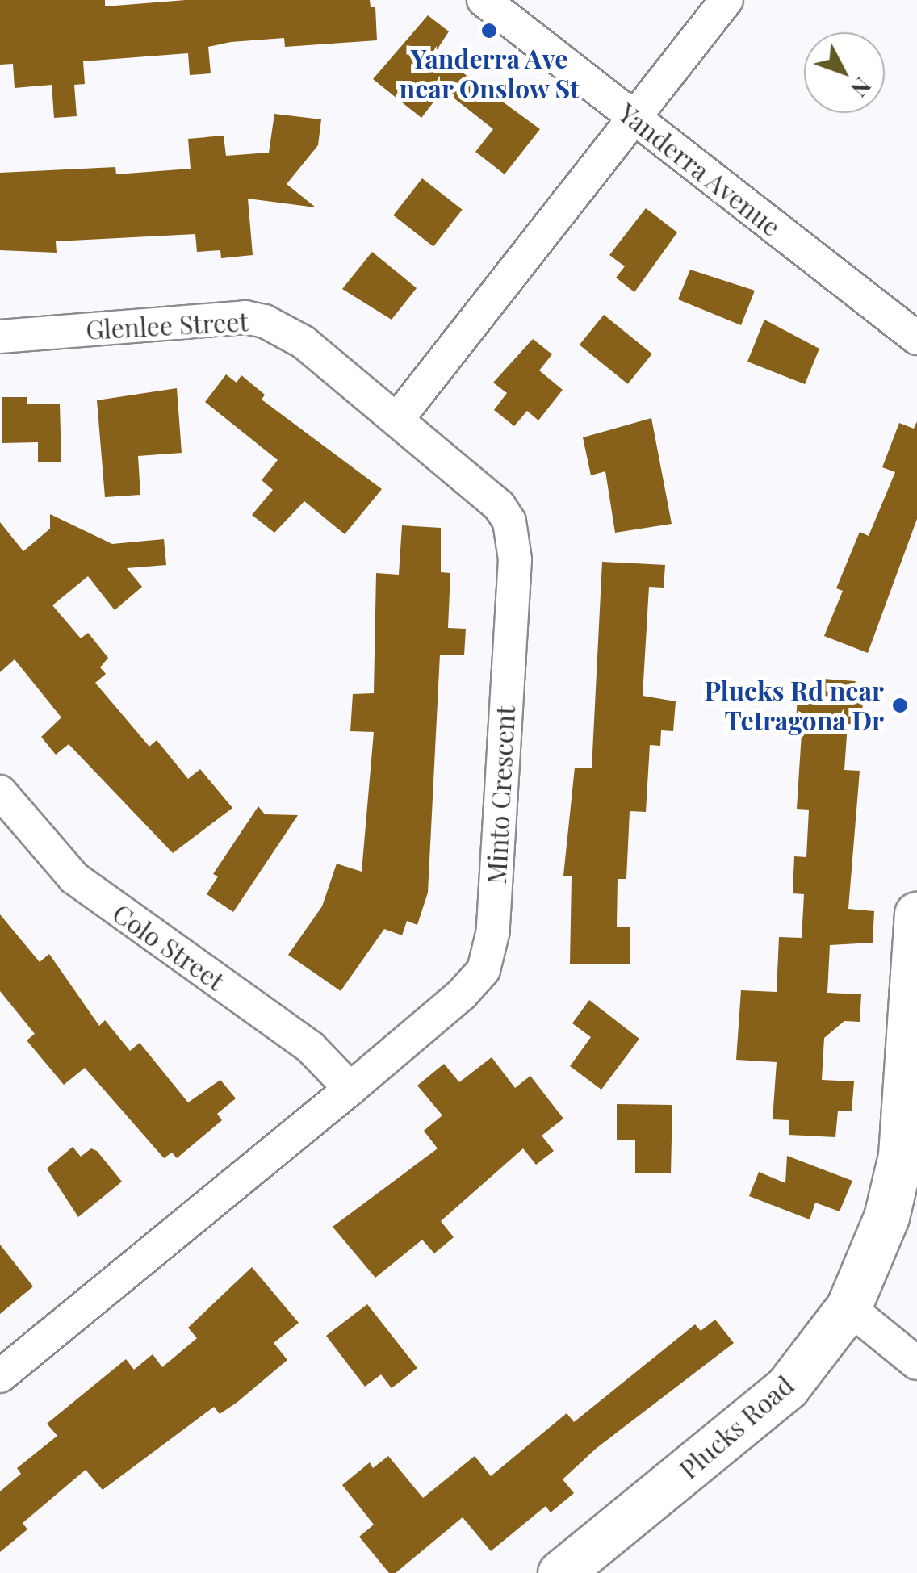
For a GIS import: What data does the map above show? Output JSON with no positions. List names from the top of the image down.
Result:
{
  "streets": {
    "street": [
      "Yanderra Avenue",
      "Glenlee Street",
      "Minto Crescent",
      "Colo Street",
      "Plucks Road"
    ]
  },
  "crossings": [
    ["Glenlee Street", "Minto Crescent"],
    ["Minto Crescent", "Colo Street"]
  ],
  "places": ["Yanderra Ave near Onslow St", "Plucks Rd near Tetragona Dr"],
  "north": "bottom right"
}
